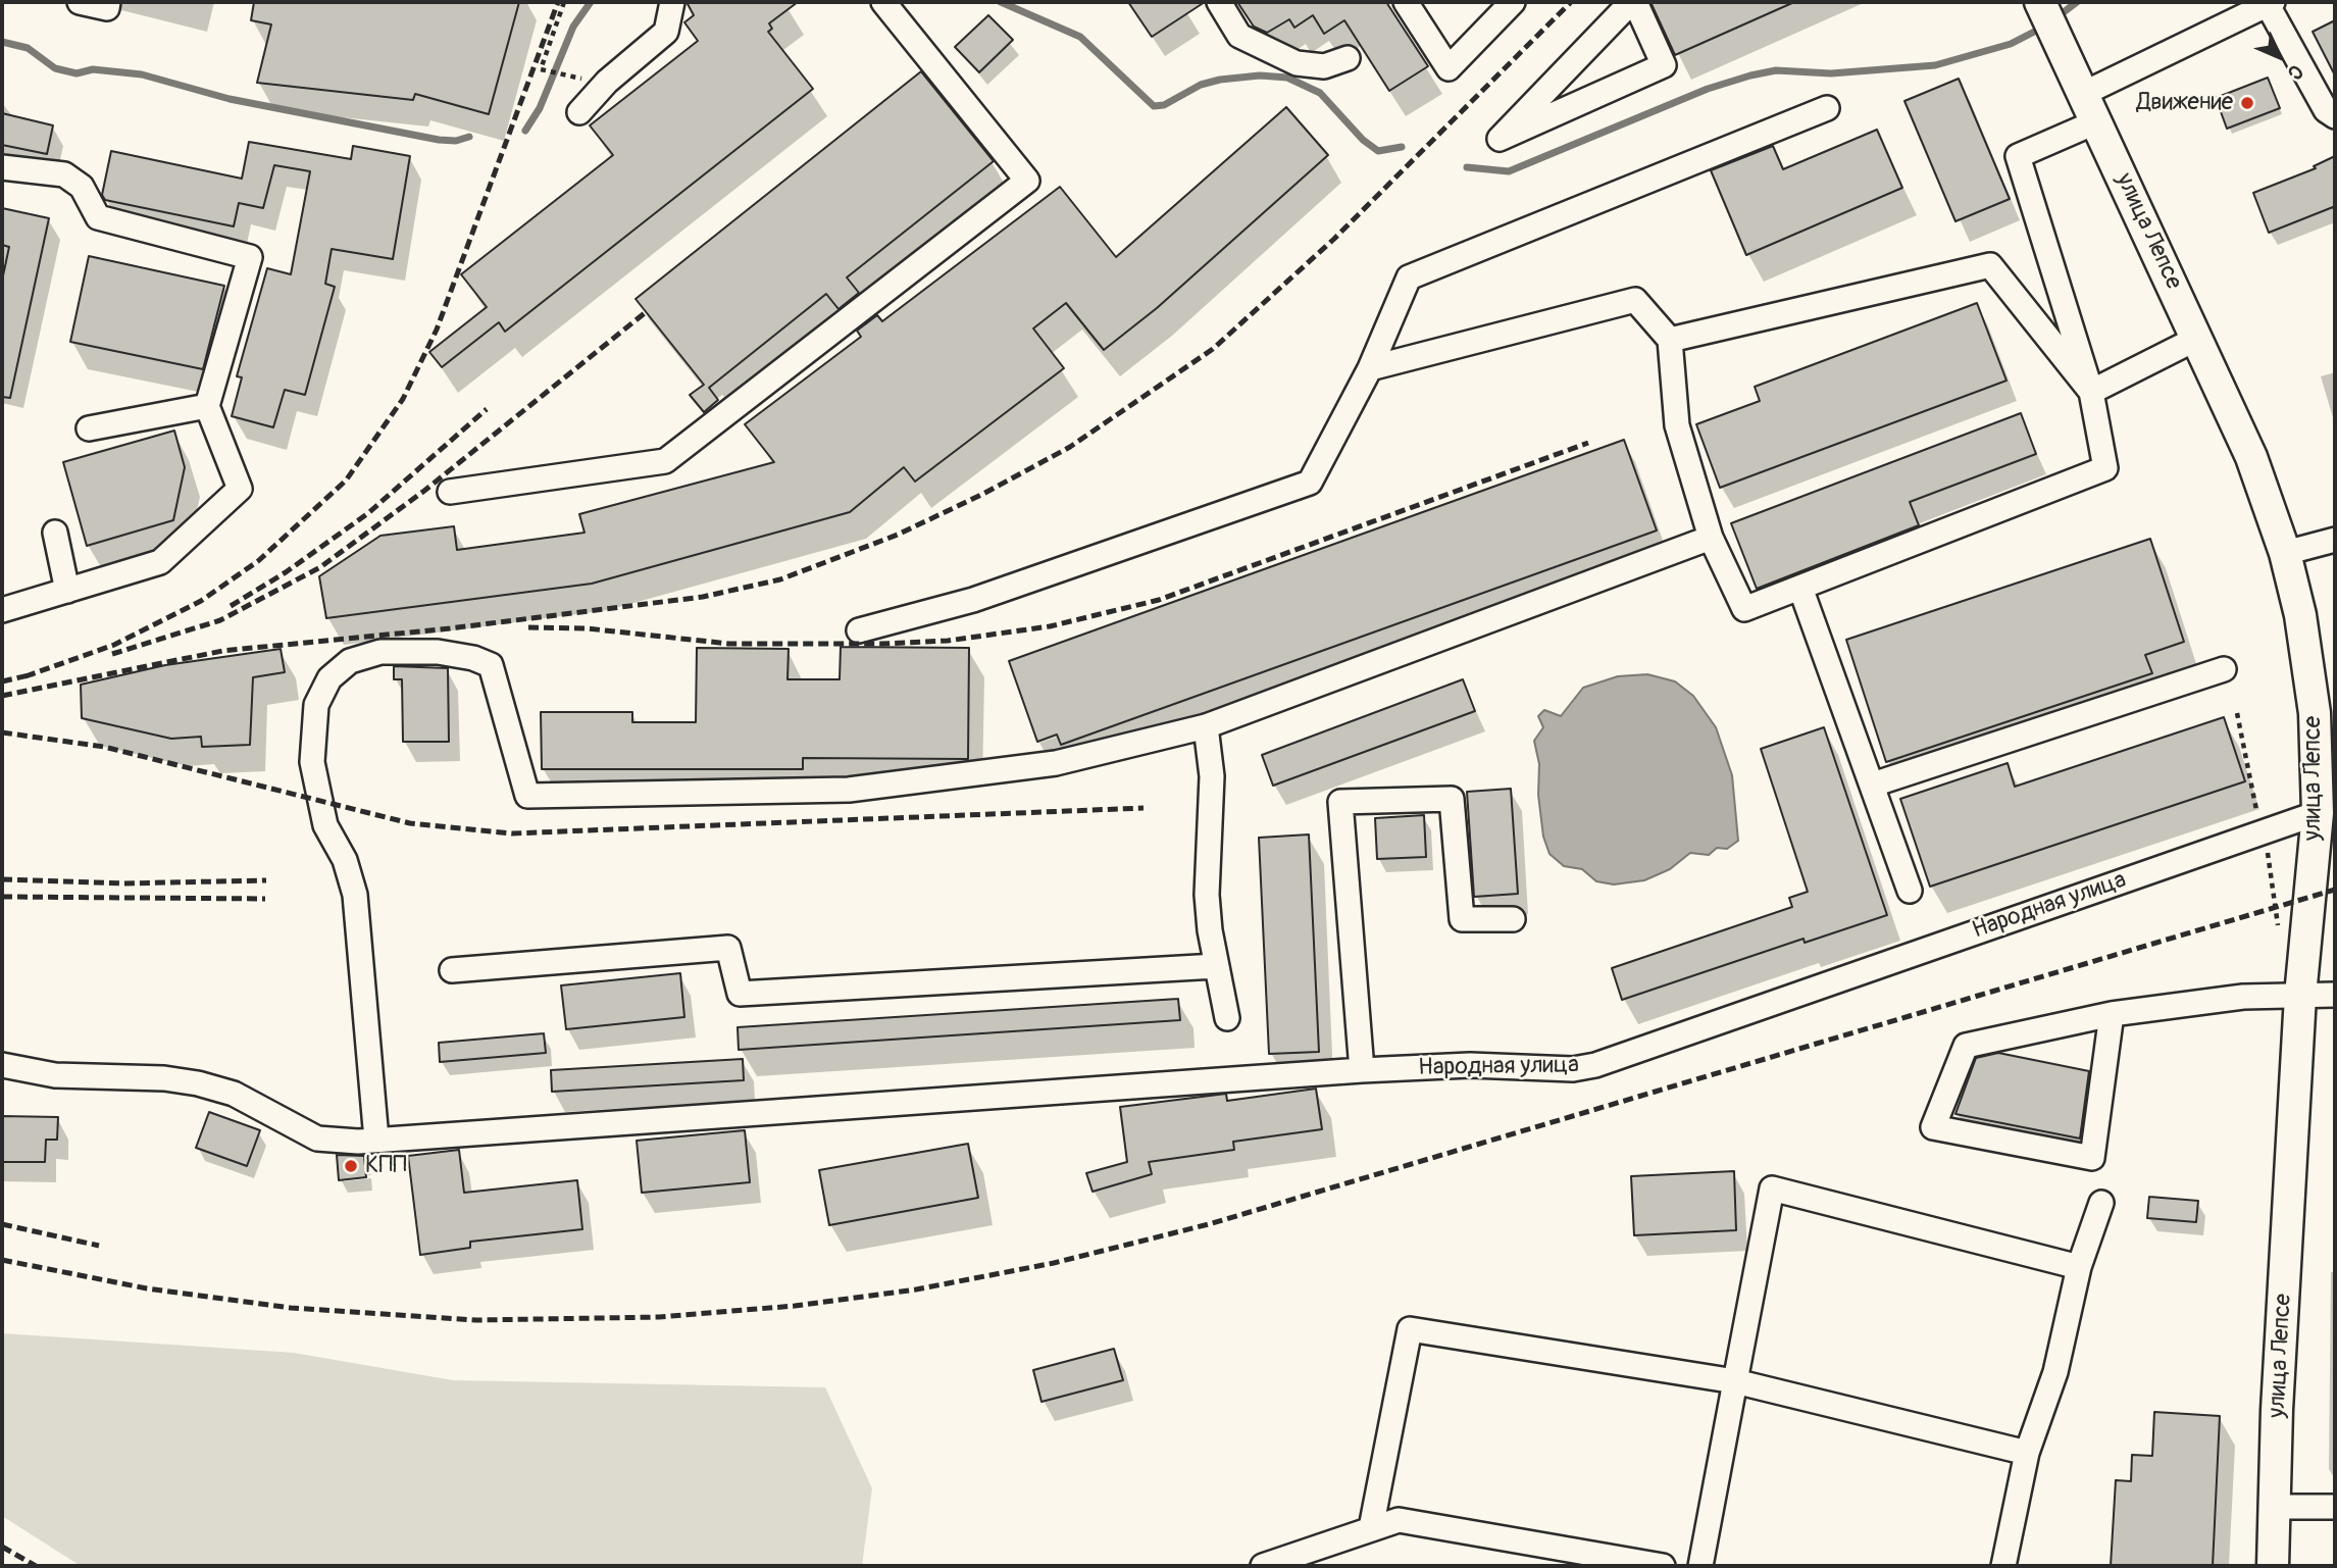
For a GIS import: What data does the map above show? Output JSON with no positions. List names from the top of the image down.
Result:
{
  "streets": {
    "main road": ["улица Лепсе"],
    "street": ["Народная улица"]
  },
  "crossings": [
    ["улица Лепсе", "Народная улица"]
  ],
  "places": ["Движение", "КПП"],
  "north": "bottom right"
}
